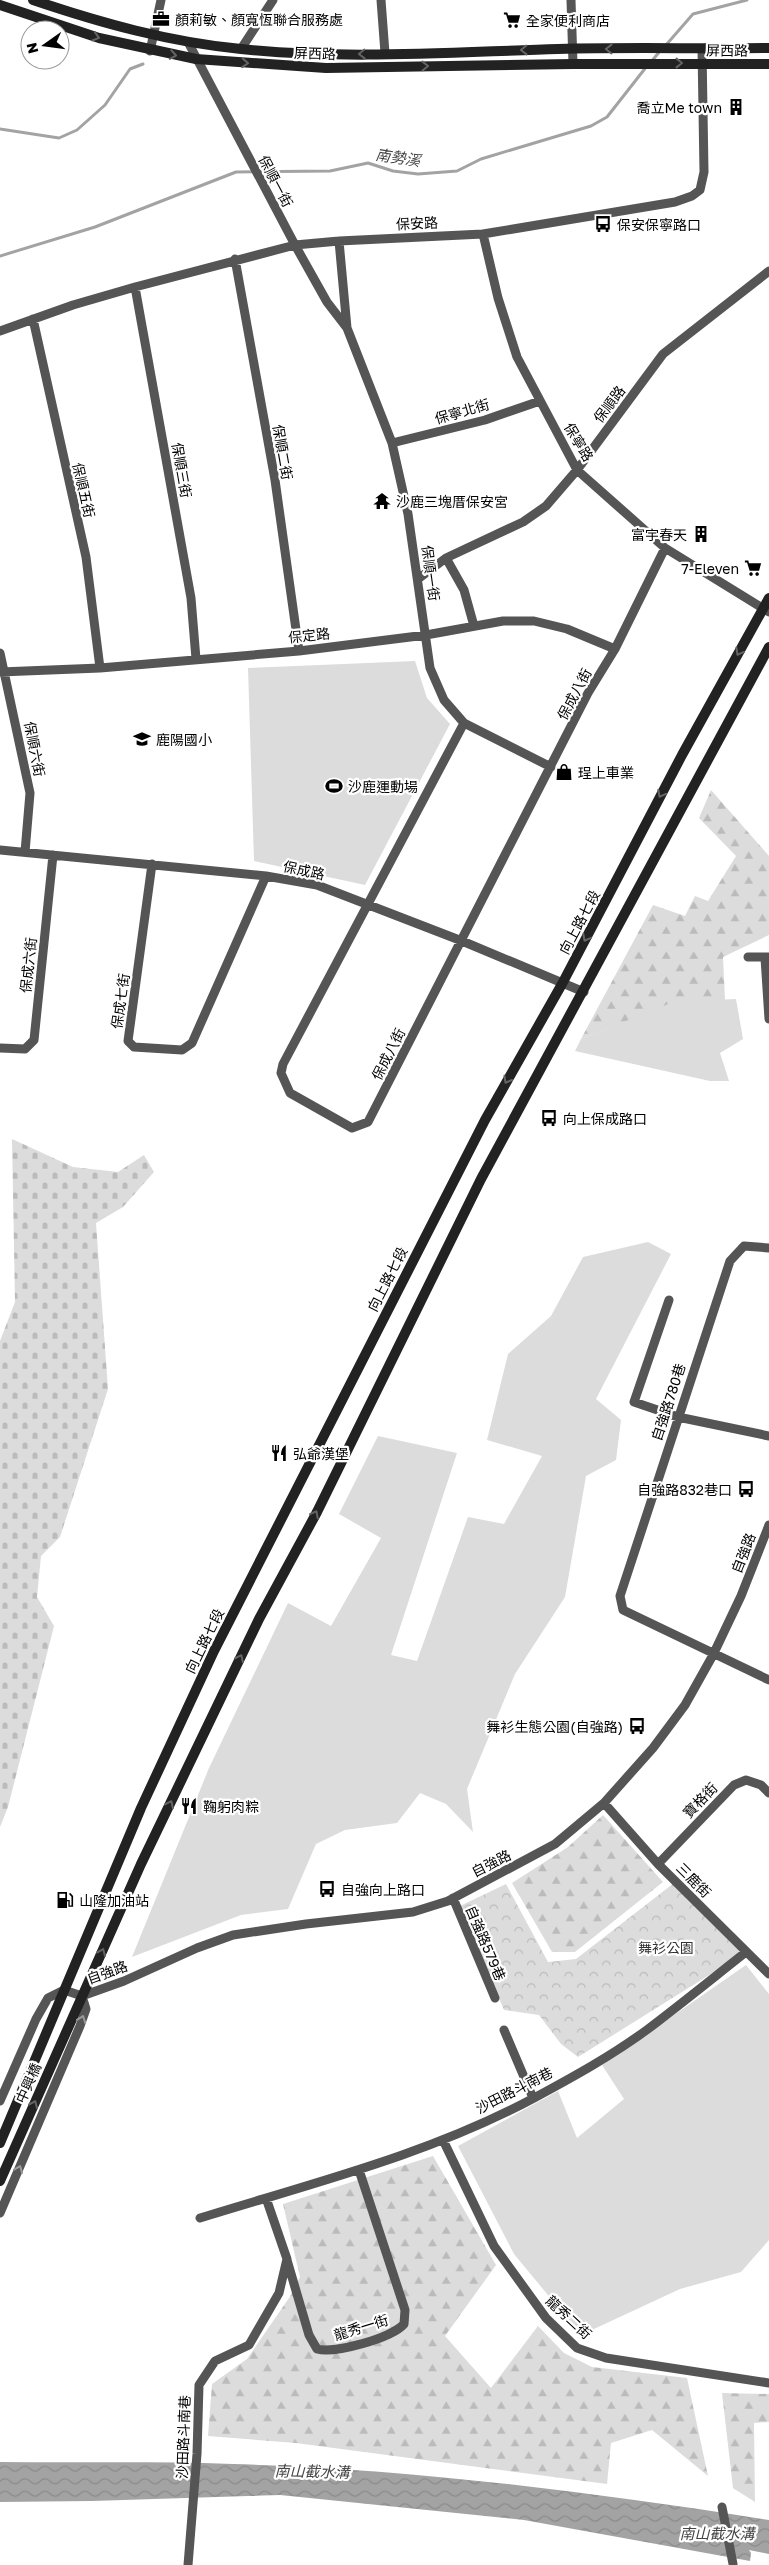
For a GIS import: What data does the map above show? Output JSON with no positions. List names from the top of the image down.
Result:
{
  "streets": {
    "main road": ["屏西路", "向上路七段", "中興橋"],
    "street": [
      "保順一街",
      "保安路",
      "保順路",
      "保寧北街",
      "保寧路",
      "保順二街",
      "保順三街",
      "保順五街",
      "保定路",
      "保成八街",
      "保順六街",
      "保成路",
      "保成六街",
      "保成七街",
      "自強路780巷",
      "自強路",
      "寶格街",
      "三鹿街",
      "自強路579巷",
      "沙田路斗南巷",
      "龍秀二街",
      "龍秀一街"
    ]
  },
  "crossings": [
    ["屏西路", "保順一街"],
    ["屏西路", "保安路"],
    ["保順一街", "保安路"],
    ["保順一街", "保順路"],
    ["保順一街", "保寧北街"],
    ["保順一街", "保定路"],
    ["保順一街", "保成八街"],
    ["保安路", "保寧路"],
    ["保安路", "保順二街"],
    ["保安路", "保順三街"],
    ["保安路", "保順五街"],
    ["保順路", "保寧路"],
    ["保寧北街", "保寧路"],
    ["保寧路", "保成八街"],
    ["保寧路", "向上路七段"],
    ["保順二街", "保定路"],
    ["保順三街", "保定路"],
    ["保順五街", "保定路"],
    ["保定路", "保成八街"],
    ["保定路", "保順六街"],
    ["保成八街", "保成路"],
    ["保順六街", "保成路"],
    ["保成路", "向上路七段"],
    ["保成路", "保成六街"],
    ["保成路", "保成七街"],
    ["向上路七段", "自強路"],
    ["向上路七段", "中興橋"],
    ["自強路780巷", "自強路"],
    ["自強路", "三鹿街"],
    ["自強路", "自強路579巷"],
    ["自強路", "中興橋"],
    ["寶格街", "三鹿街"],
    ["三鹿街", "沙田路斗南巷"],
    ["沙田路斗南巷", "龍秀二街"],
    ["沙田路斗南巷", "龍秀一街"]
  ],
  "water": ["南勢溪", "南山截水溝"],
  "parks": ["舞衫公園"],
  "places": {
    "office": ["顏莉敏、顏寬恆聯合服務處"],
    "supermarket": ["全家便利商店", "7-Eleven"],
    "building": ["喬立Me town", "富宇春天"],
    "bus stop": [
      "保安保寧路口",
      "向上保成路口",
      "自強路832巷口",
      "舞衫生態公園(自強路)",
      "自強向上路口"
    ],
    "temple": ["沙鹿三塊厝保安宮"],
    "school or university": ["鹿陽國小"],
    "shop": ["珵上車業"],
    "sports": ["沙鹿運動場"],
    "restaurant": ["弘爺漢堡", "鞠躬肉粽"],
    "fuel station": ["山隆加油站"]
  },
  "north": "left"
}
